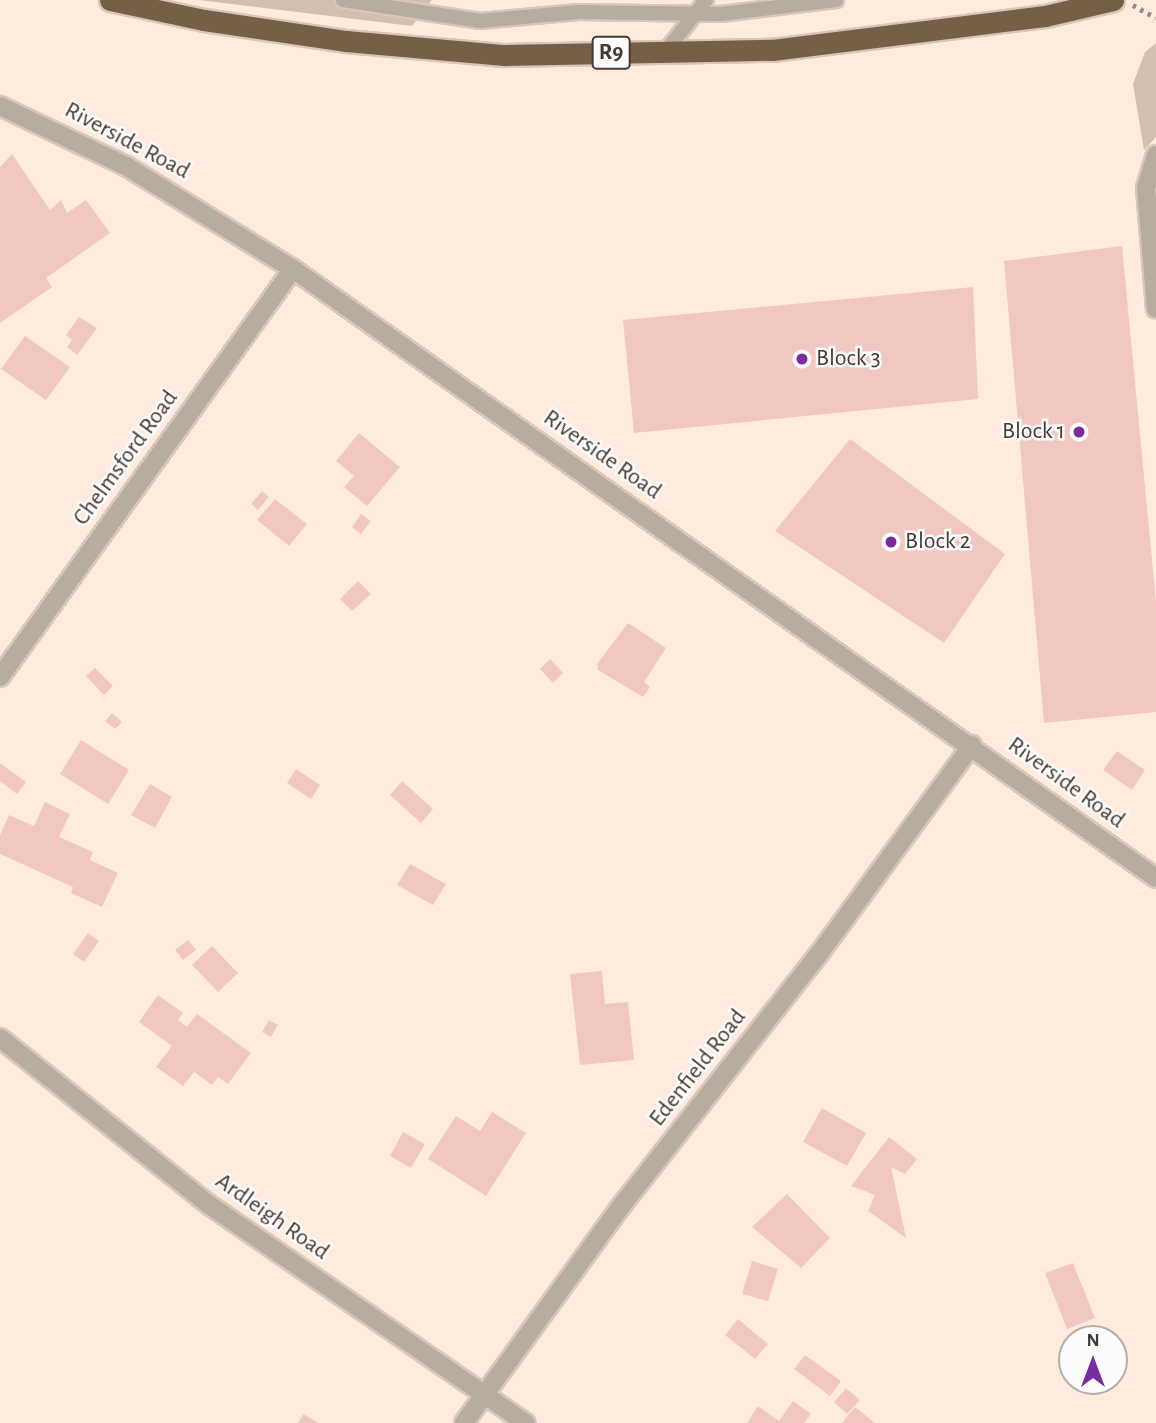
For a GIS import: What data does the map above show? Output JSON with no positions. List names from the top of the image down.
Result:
{
  "streets": {
    "highway": ["R9"],
    "street": [
      "Riverside Road",
      "Chelmsford Road",
      "Edenfield Road",
      "Ardleigh Road"
    ]
  },
  "crossings": [
    ["Riverside Road", "Chelmsford Road"],
    ["Riverside Road", "Edenfield Road"],
    ["Edenfield Road", "Ardleigh Road"]
  ],
  "places": ["Block 3", "Block 1", "Block 2"],
  "north": "top"
}
